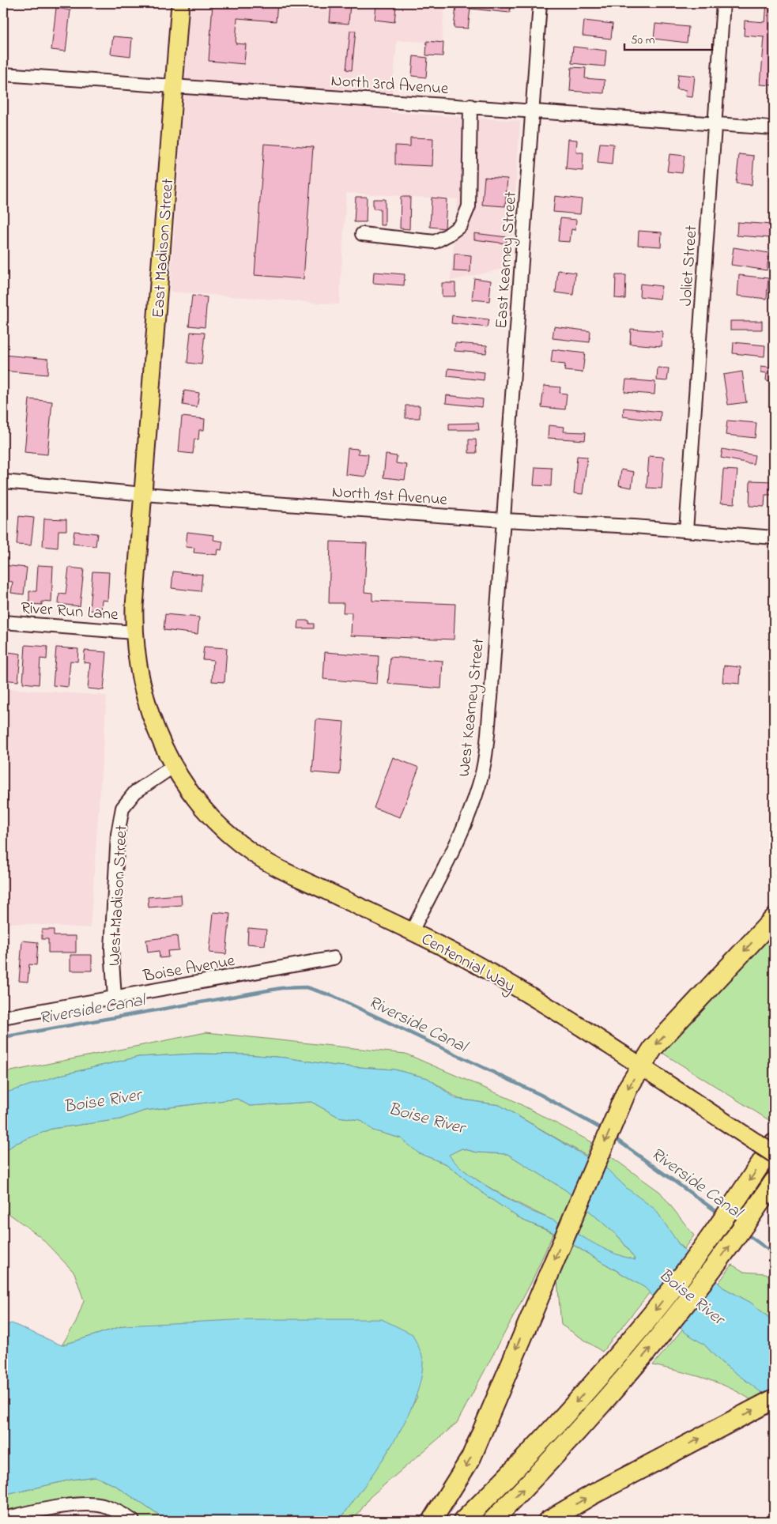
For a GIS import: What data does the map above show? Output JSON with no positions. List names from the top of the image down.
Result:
{
  "streets": {
    "main road": ["East Madison Street", "Centennial Way"],
    "street": [
      "North 3rd Avenue",
      "East Kearney Street",
      "Joliet Street",
      "North 1st Avenue",
      "River Run Lane",
      "West Kearney Street",
      "West Madison Street",
      "Boise Avenue"
    ]
  },
  "crossings": [
    ["North 3rd Avenue", "East Madison Street"],
    ["North 3rd Avenue", "East Kearney Street"],
    ["North 3rd Avenue", "Joliet Street"],
    ["East Madison Street", "North 1st Avenue"],
    ["East Kearney Street", "North 1st Avenue"],
    ["East Kearney Street", "West Kearney Street"],
    ["Joliet Street", "North 1st Avenue"],
    ["North 1st Avenue", "West Kearney Street"],
    ["West Kearney Street", "Centennial Way"],
    ["West Madison Street", "Centennial Way"],
    ["West Madison Street", "Boise Avenue"]
  ],
  "water": ["Riverside Canal", "Boise River"],
  "scale_bar": "50 m"
}
